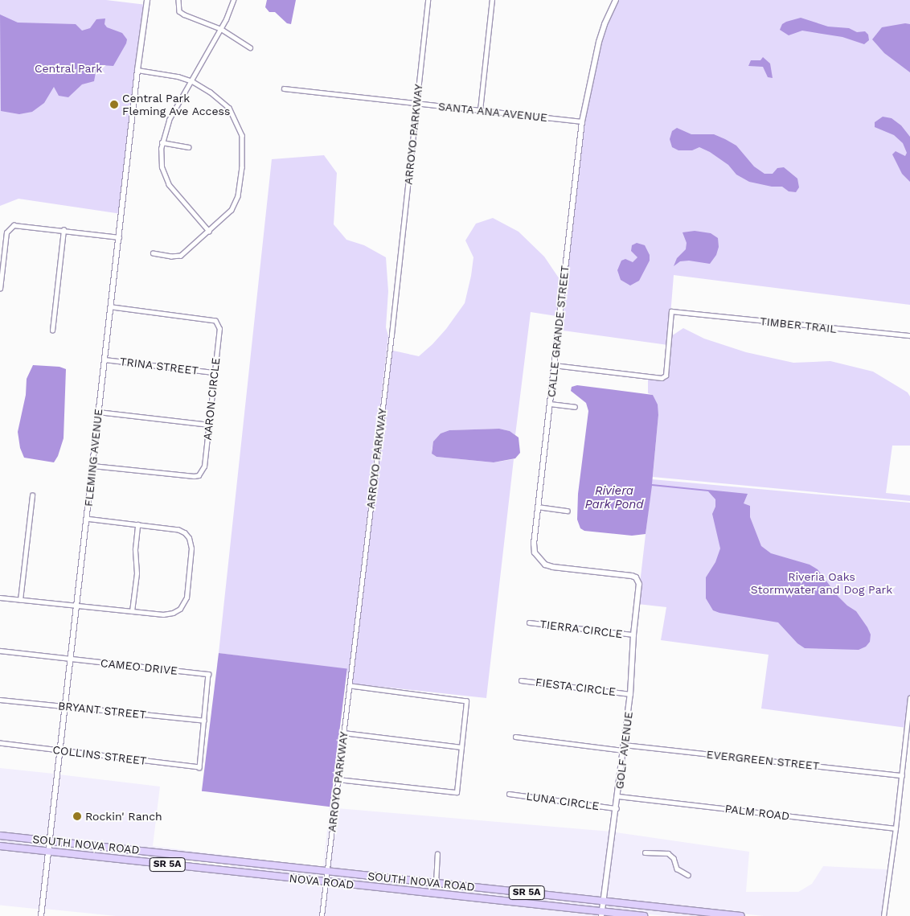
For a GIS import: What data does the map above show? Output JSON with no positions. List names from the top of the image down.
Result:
{
  "streets": {
    "main road": ["SOUTH NOVA ROAD", "SR 5A", "NOVA ROAD"],
    "street": [
      "SANTA ANA AVENUE",
      "ARROYO PARKWAY",
      "TIMBER TRAIL",
      "CALLE GRANDE STREET",
      "TRINA STREET",
      "AARON CIRCLE",
      "FLEMING AVENUE",
      "TIERRA CIRCLE",
      "CAMEO DRIVE",
      "FIESTA CIRCLE",
      "BRYANT STREET",
      "GOLF AVENUE",
      "COLLINS STREET",
      "EVERGREEN STREET",
      "LUNA CIRCLE",
      "PALM ROAD"
    ]
  },
  "crossings": [
    ["SANTA ANA AVENUE", "ARROYO PARKWAY"],
    ["SANTA ANA AVENUE", "CALLE GRANDE STREET"],
    ["ARROYO PARKWAY", "SOUTH NOVA ROAD"],
    ["ARROYO PARKWAY", "NOVA ROAD"],
    ["TIMBER TRAIL", "CALLE GRANDE STREET"],
    ["CALLE GRANDE STREET", "GOLF AVENUE"],
    ["TRINA STREET", "AARON CIRCLE"],
    ["TRINA STREET", "FLEMING AVENUE"],
    ["AARON CIRCLE", "FLEMING AVENUE"],
    ["FLEMING AVENUE", "CAMEO DRIVE"],
    ["FLEMING AVENUE", "BRYANT STREET"],
    ["FLEMING AVENUE", "COLLINS STREET"],
    ["FLEMING AVENUE", "SOUTH NOVA ROAD"],
    ["FLEMING AVENUE", "NOVA ROAD"],
    ["TIERRA CIRCLE", "GOLF AVENUE"],
    ["CAMEO DRIVE", "BRYANT STREET"],
    ["CAMEO DRIVE", "COLLINS STREET"],
    ["FIESTA CIRCLE", "GOLF AVENUE"],
    ["BRYANT STREET", "COLLINS STREET"],
    ["GOLF AVENUE", "EVERGREEN STREET"],
    ["GOLF AVENUE", "LUNA CIRCLE"],
    ["GOLF AVENUE", "PALM ROAD"],
    ["GOLF AVENUE", "SOUTH NOVA ROAD"],
    ["GOLF AVENUE", "SR 5A"],
    ["GOLF AVENUE", "NOVA ROAD"],
    ["SOUTH NOVA ROAD", "SR 5A"]
  ],
  "water": ["Riviera Park Pond"],
  "parks": ["Central Park", "Riveria Oaks Stormwater and Dog Park"],
  "places": ["Central Park Fleming Ave Access", "Rockin' Ranch"]
}
